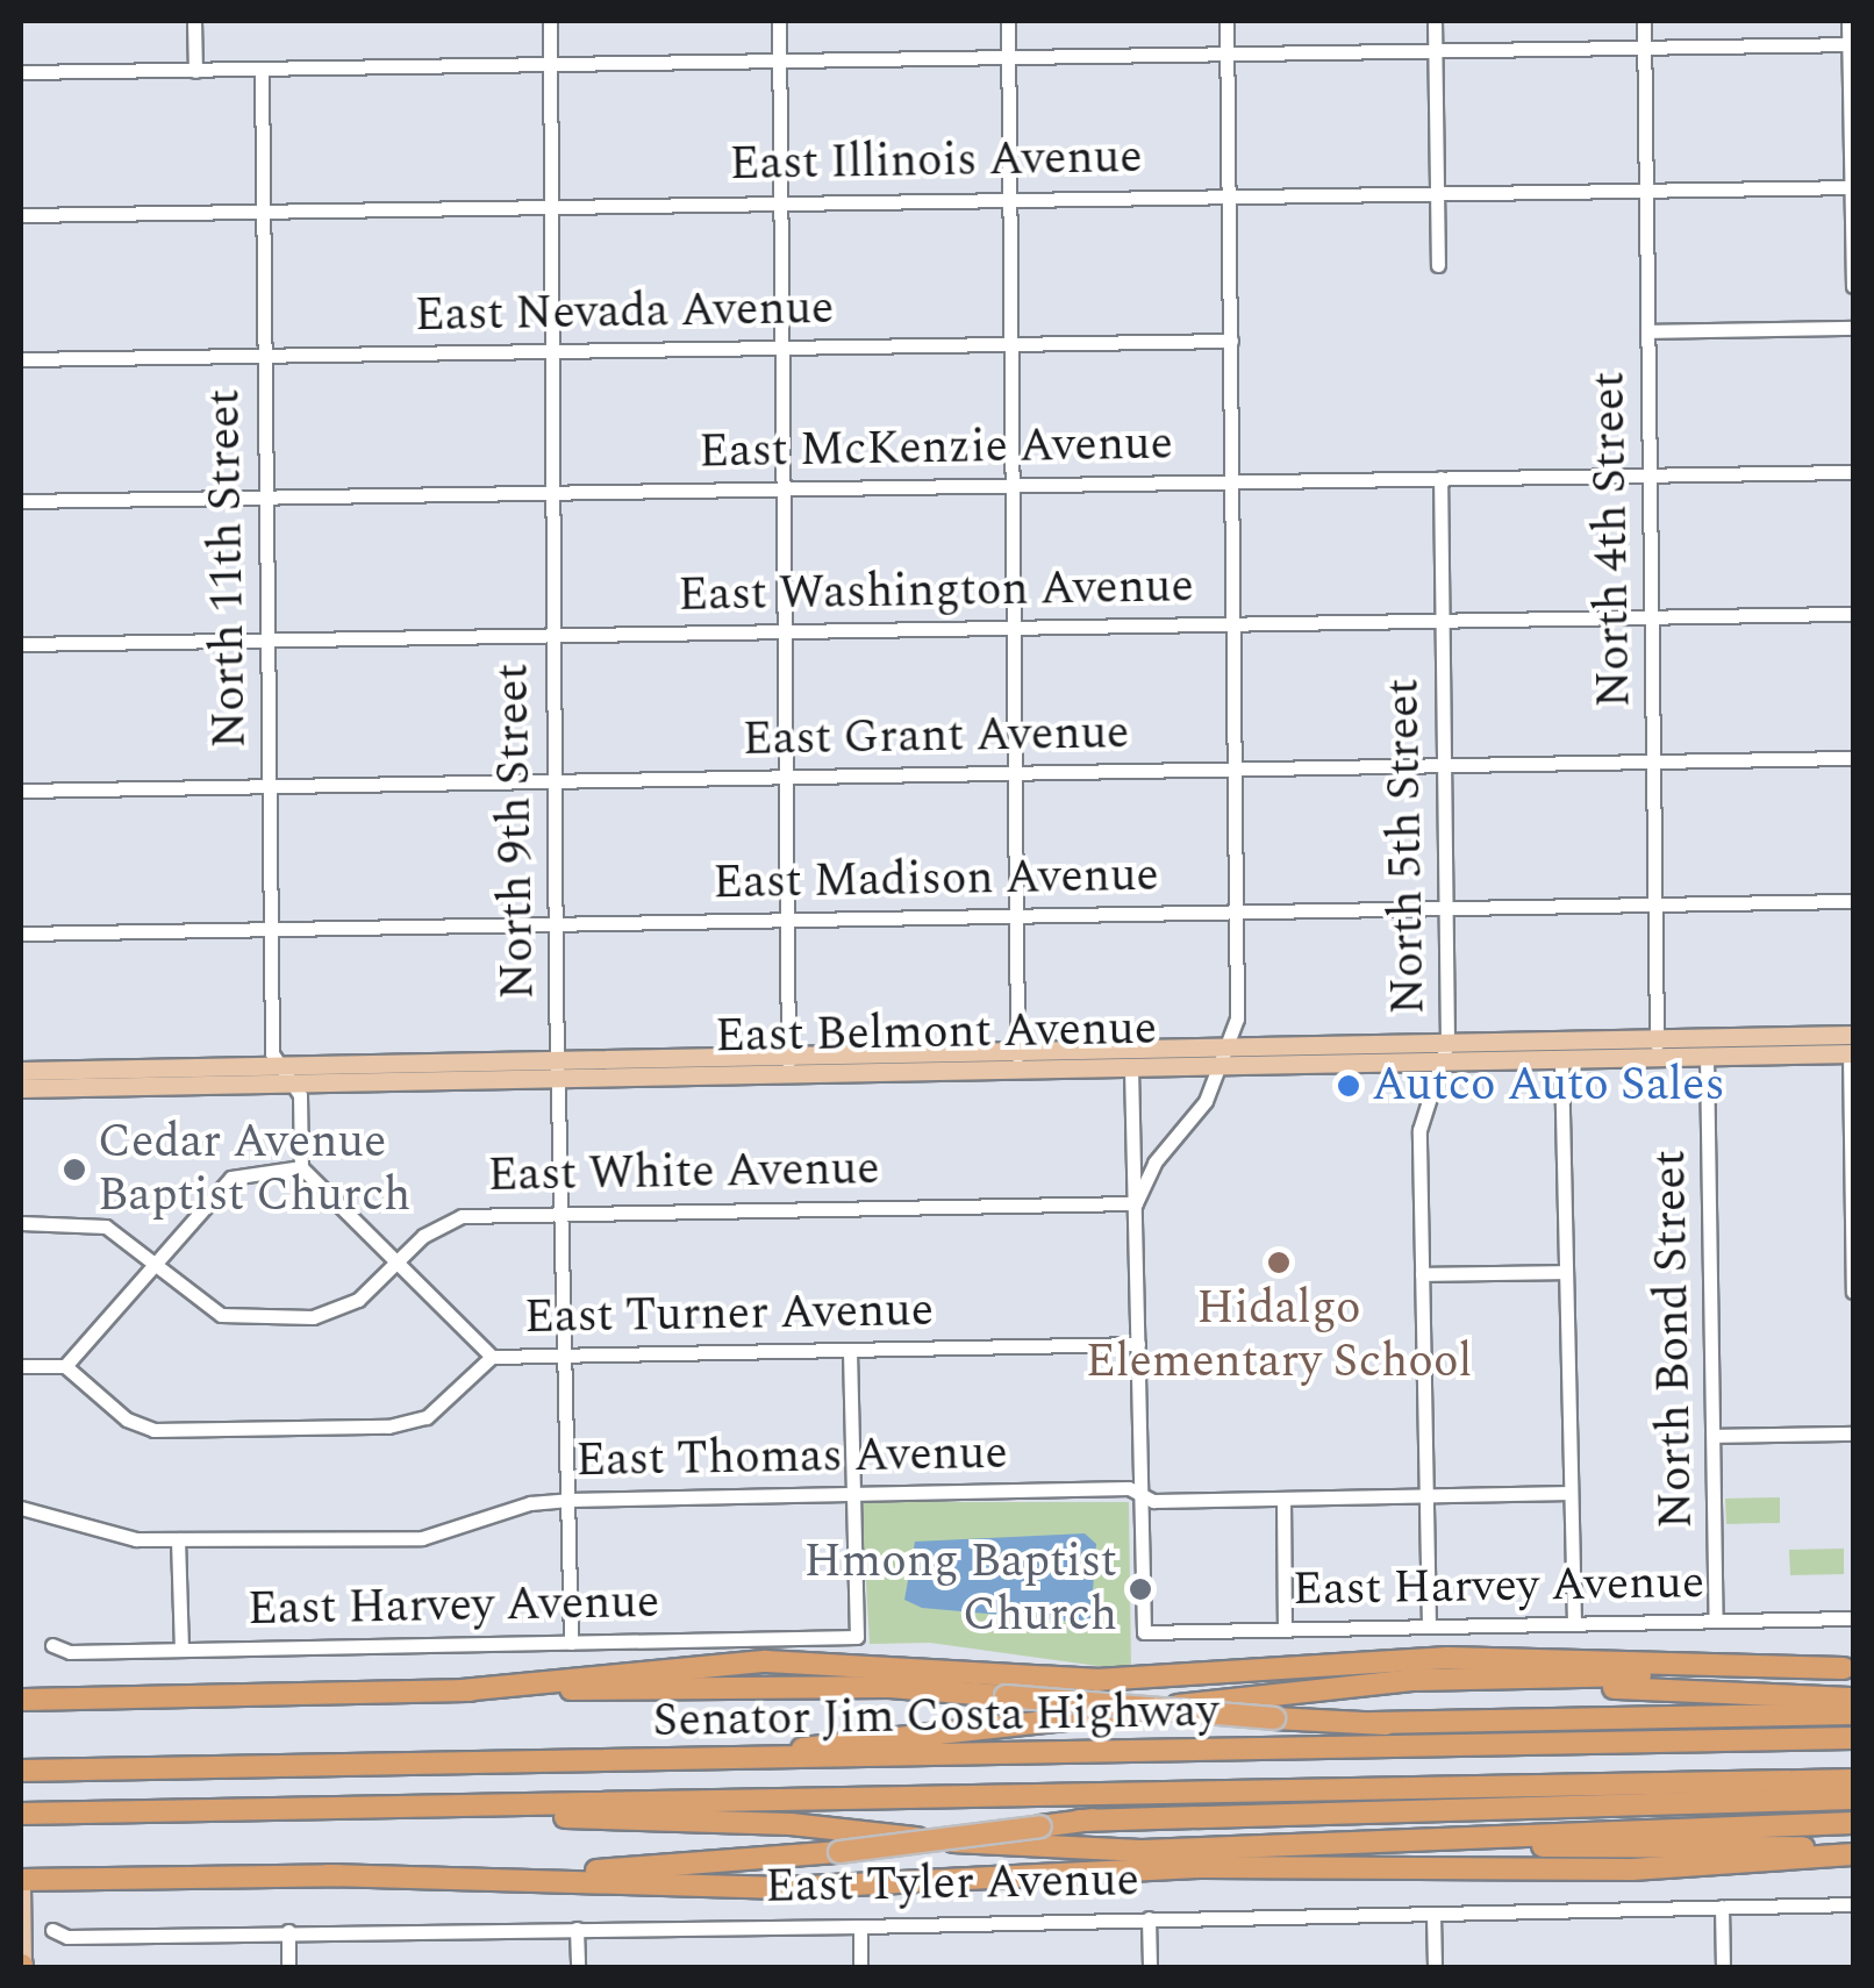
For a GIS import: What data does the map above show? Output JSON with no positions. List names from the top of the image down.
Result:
{
  "streets": {
    "highway": ["Senator Jim Costa Highway"],
    "main road": ["East Belmont Avenue"],
    "street": [
      "East Illinois Avenue",
      "East Nevada Avenue",
      "East McKenzie Avenue",
      "North 4th Street",
      "North 11th Street",
      "East Washington Avenue",
      "East Grant Avenue",
      "North 9th Street",
      "North 5th Street",
      "East Madison Avenue",
      "East White Avenue",
      "East Turner Avenue",
      "North Bond Street",
      "East Thomas Avenue",
      "East Harvey Avenue",
      "East Tyler Avenue"
    ]
  },
  "crossings": [
    ["East Illinois Avenue", "North 4th Street"],
    ["East Illinois Avenue", "North 11th Street"],
    ["East Illinois Avenue", "North 9th Street"],
    ["East Nevada Avenue", "North 11th Street"],
    ["East Nevada Avenue", "North 9th Street"],
    ["East McKenzie Avenue", "North 4th Street"],
    ["East McKenzie Avenue", "North 11th Street"],
    ["East McKenzie Avenue", "North 9th Street"],
    ["East McKenzie Avenue", "North 5th Street"],
    ["North 4th Street", "East Washington Avenue"],
    ["North 4th Street", "East Grant Avenue"],
    ["North 4th Street", "East Madison Avenue"],
    ["North 4th Street", "East Belmont Avenue"],
    ["North 11th Street", "East Washington Avenue"],
    ["North 11th Street", "East Grant Avenue"],
    ["North 11th Street", "East Madison Avenue"],
    ["North 11th Street", "East Belmont Avenue"],
    ["East Washington Avenue", "North 9th Street"],
    ["East Washington Avenue", "North 5th Street"],
    ["East Grant Avenue", "North 9th Street"],
    ["East Grant Avenue", "North 5th Street"],
    ["North 9th Street", "East Madison Avenue"],
    ["North 9th Street", "East Belmont Avenue"],
    ["North 9th Street", "East White Avenue"],
    ["North 9th Street", "East Turner Avenue"],
    ["North 9th Street", "East Thomas Avenue"],
    ["North 9th Street", "East Harvey Avenue"],
    ["North 5th Street", "East Madison Avenue"],
    ["North 5th Street", "East Belmont Avenue"],
    ["North 5th Street", "East Thomas Avenue"],
    ["North 5th Street", "East Harvey Avenue"],
    ["East Belmont Avenue", "North Bond Street"],
    ["North Bond Street", "East Harvey Avenue"],
    ["East Thomas Avenue", "East Harvey Avenue"]
  ],
  "places": [
    "Autco Auto Sales",
    "Cedar Avenue Baptist Church",
    "Hidalgo Elementary School",
    "Hmong Baptist Church"
  ]
}
